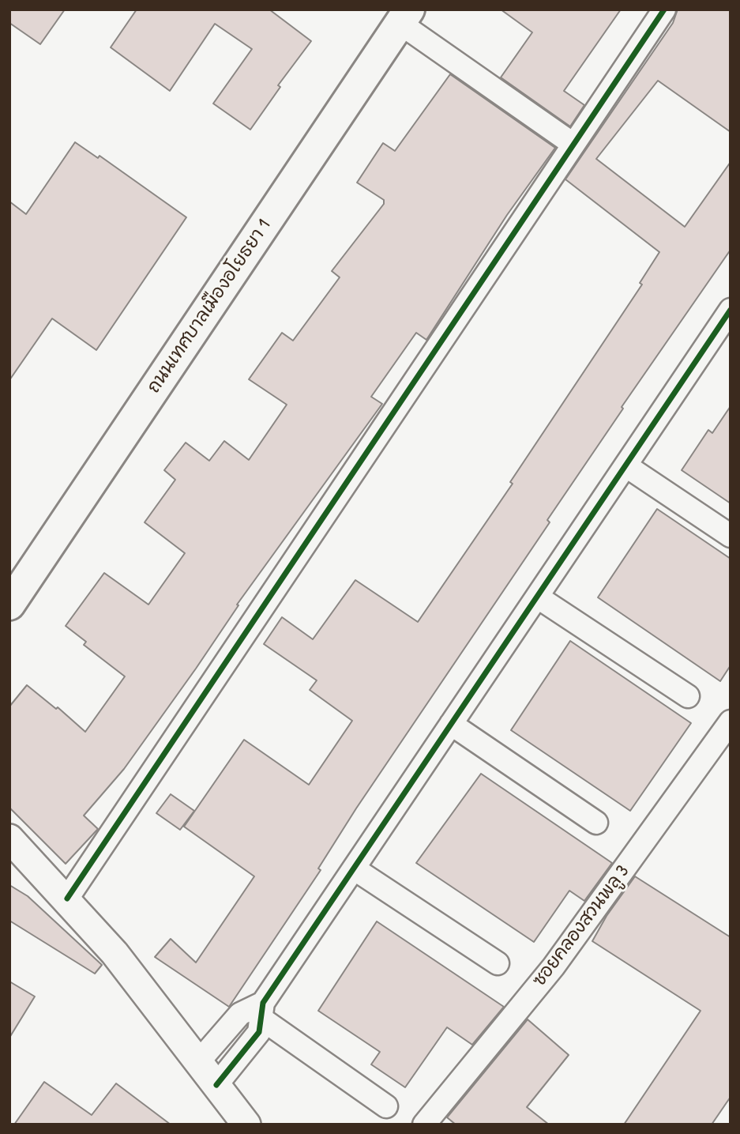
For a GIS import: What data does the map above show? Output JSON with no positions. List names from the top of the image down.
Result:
{
  "streets": {
    "main road": ["ถนนเทศบาลเมืองอโยธยา 1"],
    "street": ["ซอยคลองสวนพลู 3"]
  }
}
